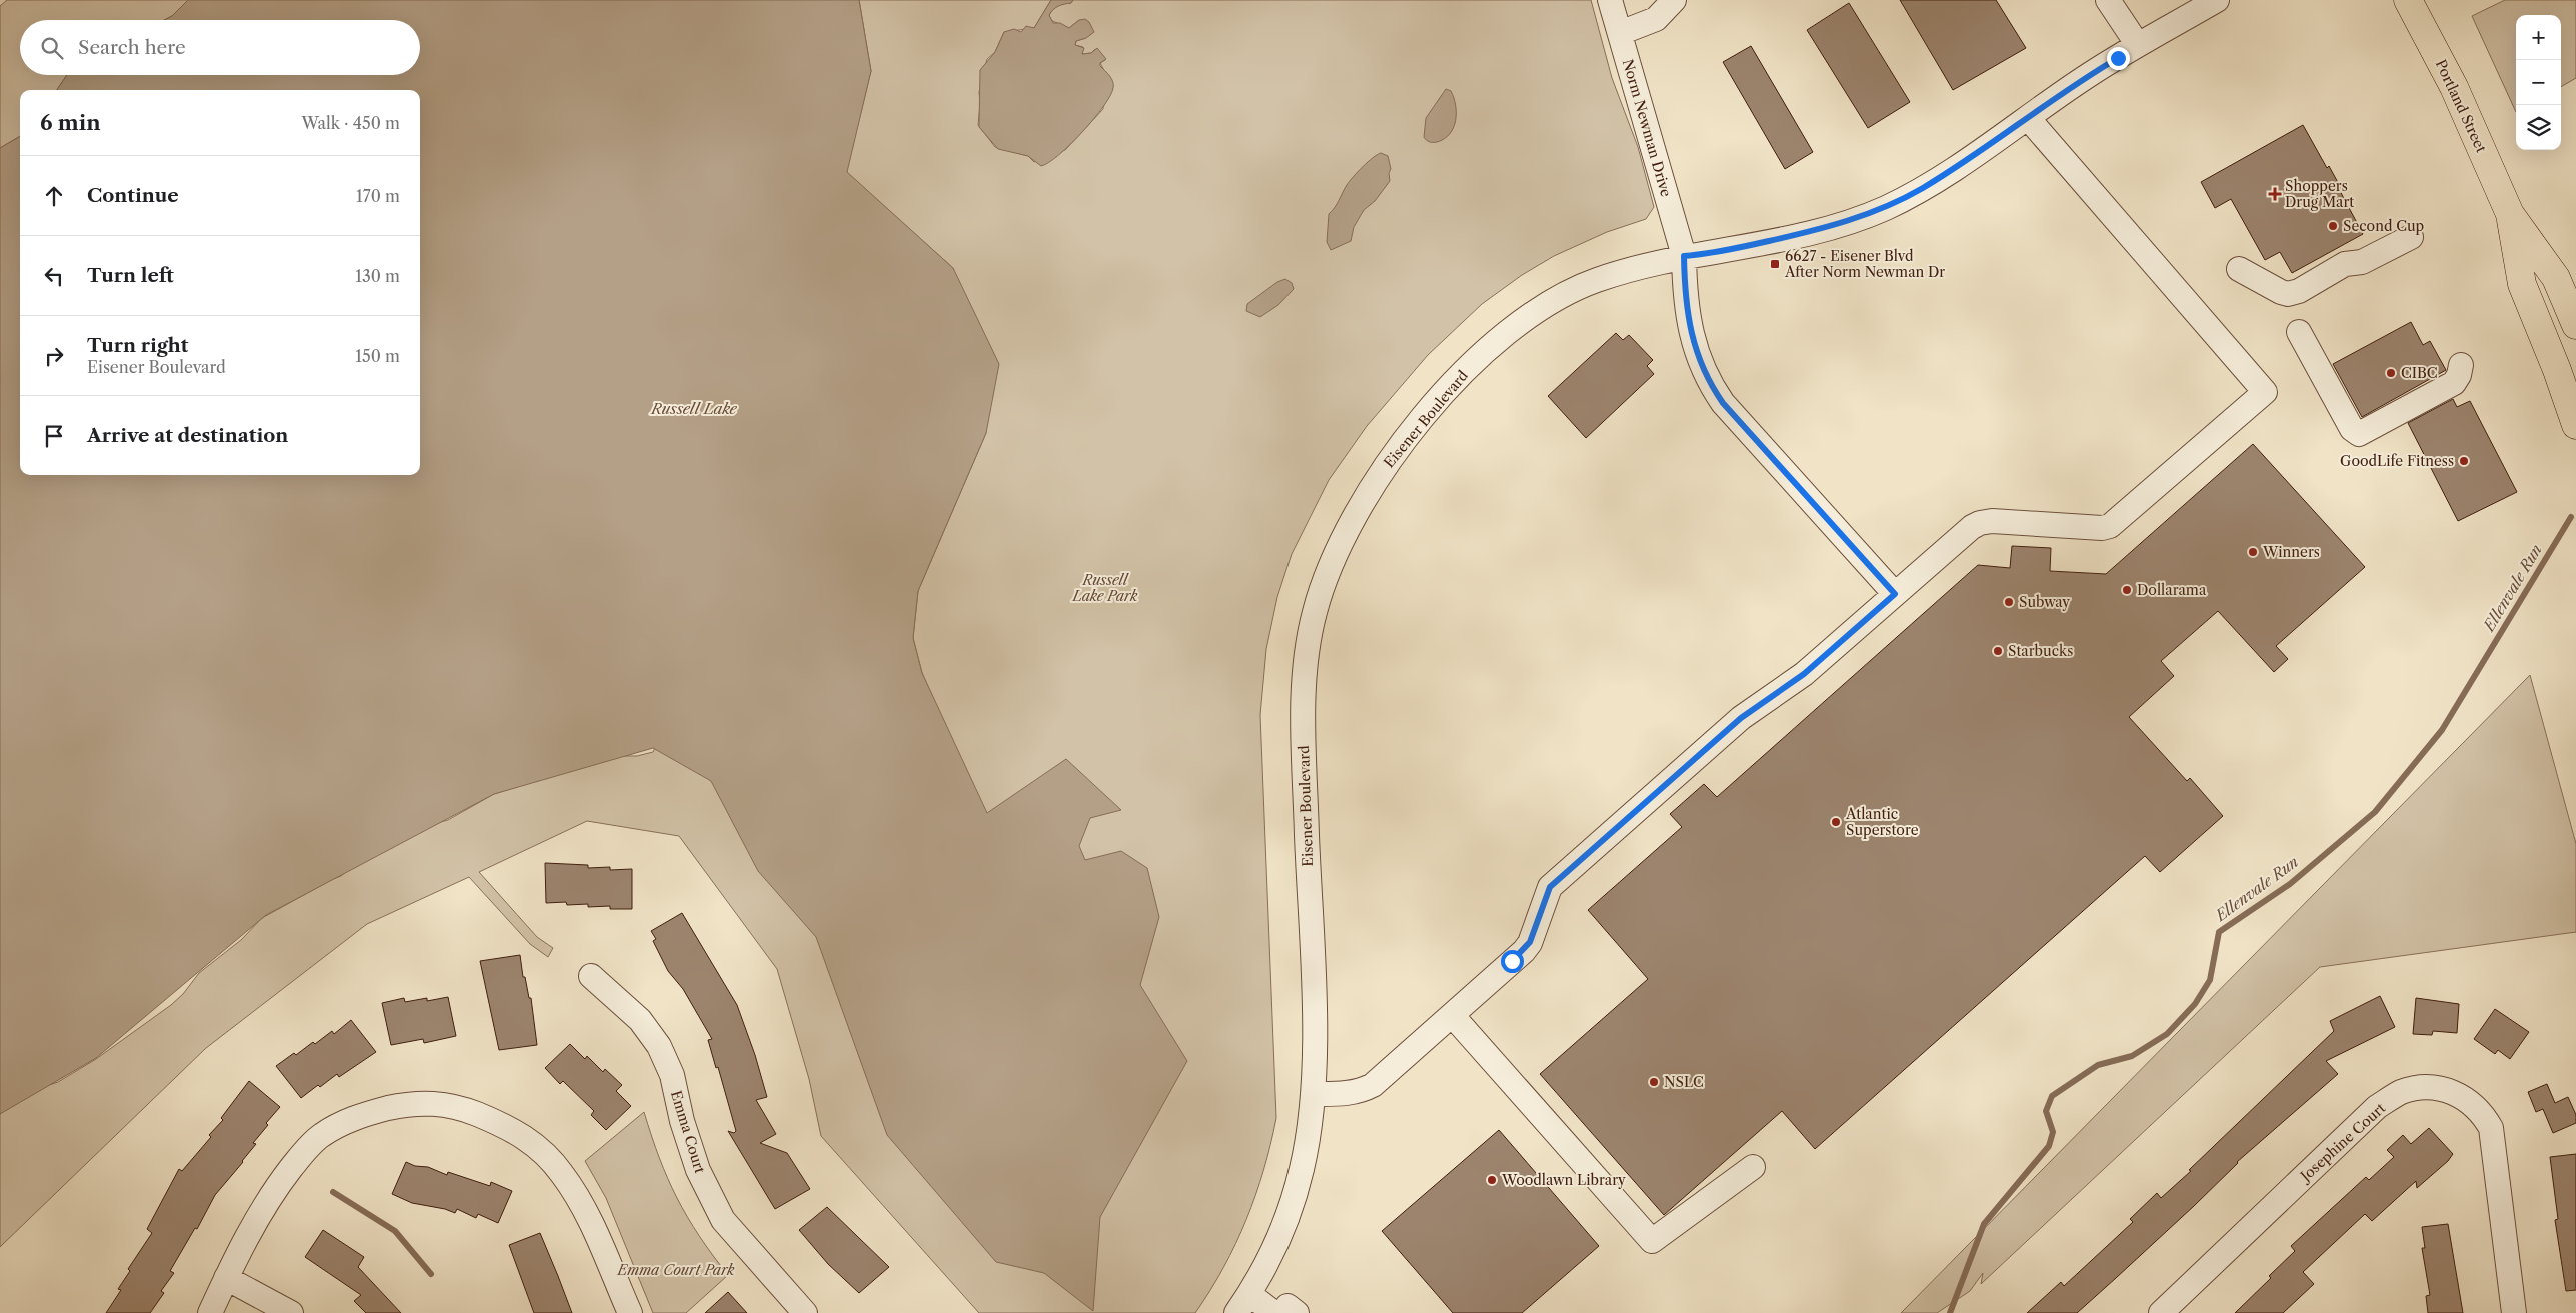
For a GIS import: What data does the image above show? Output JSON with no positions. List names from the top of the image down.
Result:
{
  "streets": {
    "main road": ["Portland Street"],
    "street": [
      "Norm Newman Drive",
      "Eisener Boulevard",
      "Emma Court",
      "Josephine Court"
    ]
  },
  "crossings": [
    ["Norm Newman Drive", "Eisener Boulevard"]
  ],
  "water": ["Russell Lake", "Ellenvale Run"],
  "parks": ["Russell Lake Park", "Emma Court Park"],
  "places": {
    "health": ["Shoppers Drug Mart"],
    "other": [
      "Second Cup",
      "CIBC",
      "GoodLife Fitness",
      "Winners",
      "Dollarama",
      "Subway",
      "Starbucks",
      "Atlantic Superstore",
      "NSLC",
      "Woodlawn Library"
    ],
    "transit": ["6627 - Eisener Blvd After Norm Newman Dr"]
  },
  "page": {
    "map_buttons": ["+", "−"],
    "search": "Search here",
    "heading": ["6 min", "Walk · 450 m"],
    "list": [
      ["Continue", "170 m"],
      ["Turn left", "130 m"],
      ["Turn right", "Eisener Boulevard", "150 m"],
      "Arrive at destination"
    ]
  }
}
